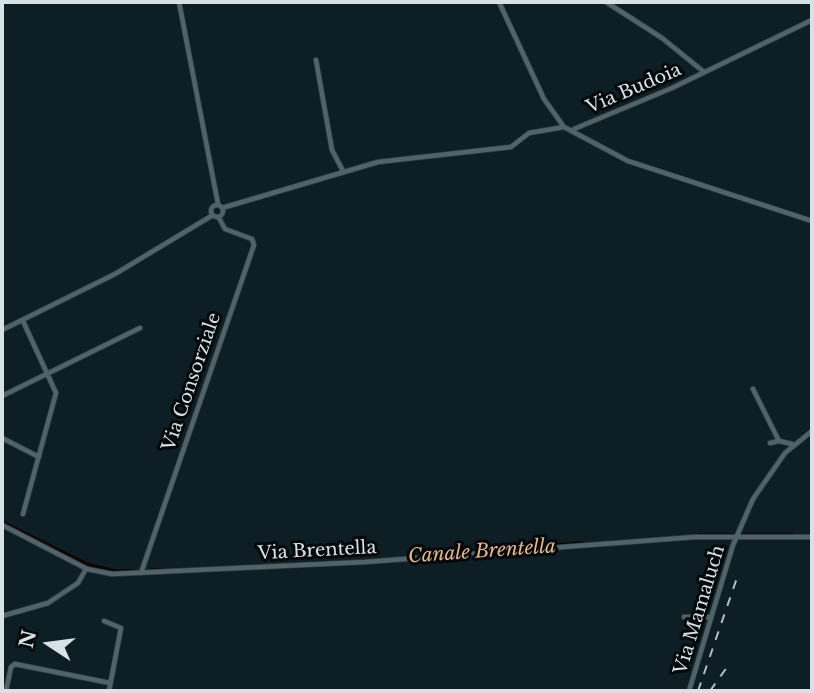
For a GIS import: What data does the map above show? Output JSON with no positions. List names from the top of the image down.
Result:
{
  "streets": {
    "street": [
      "Via Budoia",
      "Via Consorziale",
      "Via Brentella",
      "Via Mamaluch"
    ]
  },
  "crossings": [
    ["Via Consorziale", "Via Brentella"],
    ["Via Brentella", "Via Mamaluch"]
  ],
  "water": ["Canale Brentella"],
  "north": "left"
}
